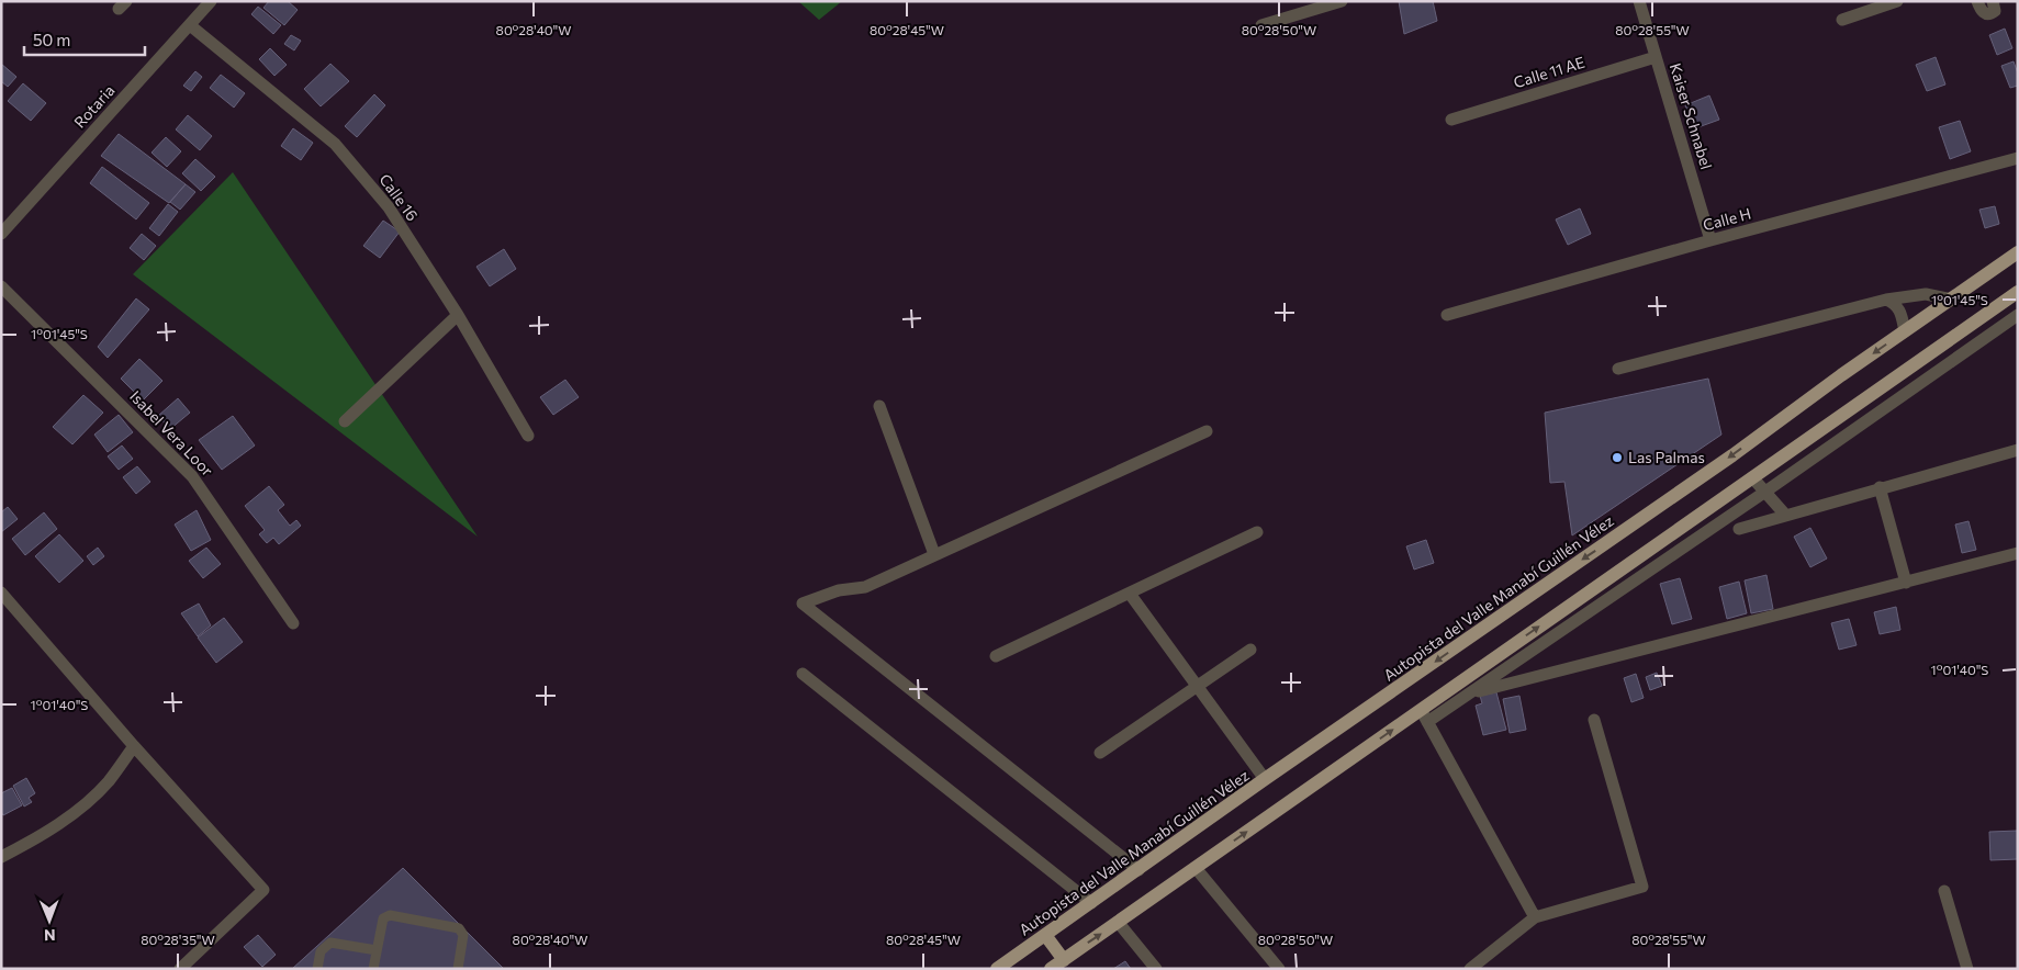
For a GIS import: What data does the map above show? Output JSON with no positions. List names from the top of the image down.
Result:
{
  "streets": {
    "main road": ["Autopista del Valle Manabí Guillén Vélez"],
    "street": [
      "Calle 11 AE",
      "Rotaria",
      "Kaiser Schnabel",
      "Calle 16",
      "Calle H",
      "Isabel Vera Loor"
    ]
  },
  "crossings": [
    ["Calle 11 AE", "Kaiser Schnabel"],
    ["Rotaria", "Calle 16"],
    ["Kaiser Schnabel", "Calle H"]
  ],
  "places": ["Las Palmas"],
  "scale_bar": "50 m",
  "north": "bottom",
  "coordinates": [
    "80°28'40\"W",
    "80°28'45\"W",
    "80°28'50\"W",
    "80°28'55\"W",
    "1°01'45\"S",
    "1°01'40\"S",
    "80°28'35\"W"
  ]
}
